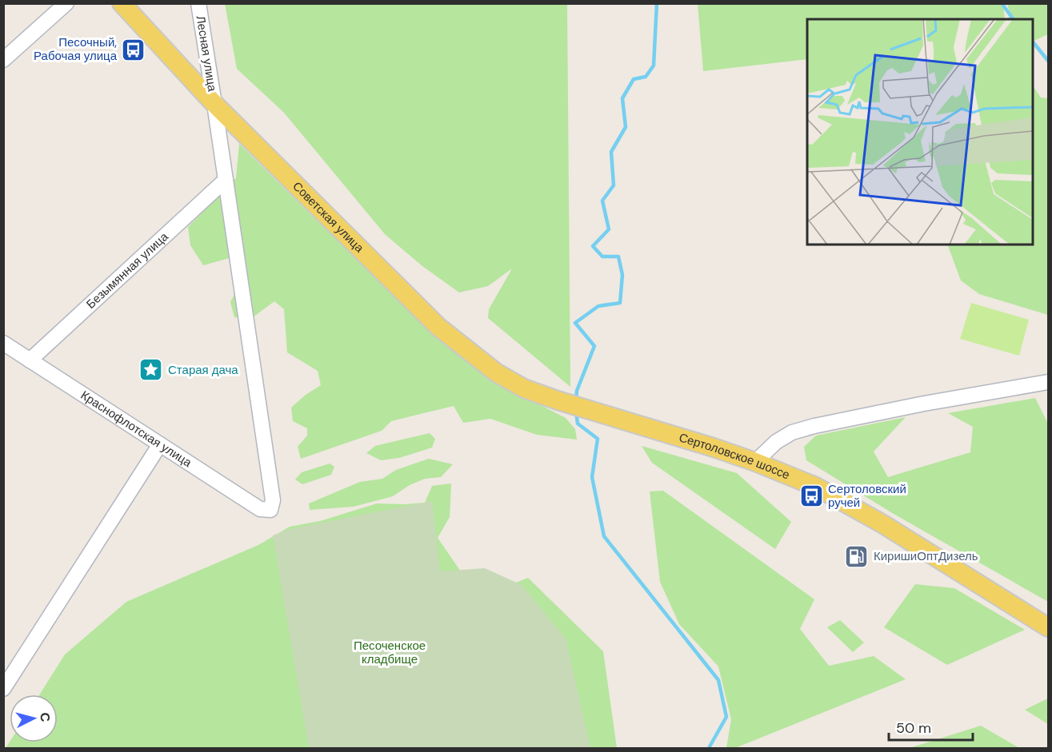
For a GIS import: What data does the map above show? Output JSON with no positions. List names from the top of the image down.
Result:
{
  "streets": {
    "main road": ["Советская улица", "Сертоловское шоссе"],
    "street": ["Лесная улица", "Безымянная улица", "Краснофлотская улица"]
  },
  "crossings": [
    ["Лесная улица", "Советская улица"],
    ["Лесная улица", "Безымянная улица"],
    ["Лесная улица", "Краснофлотская улица"],
    ["Советская улица", "Сертоловское шоссе"],
    ["Безымянная улица", "Краснофлотская улица"]
  ],
  "parks": ["Песоченское кладбище"],
  "places": {
    "bus stop": ["Песочный, Рабочая улица", "Сертоловский ручей"],
    "place": ["Старая дача"],
    "fuel station": ["КиришиОптДизель"]
  },
  "scale_bar": "50 m",
  "north": "right"
}
